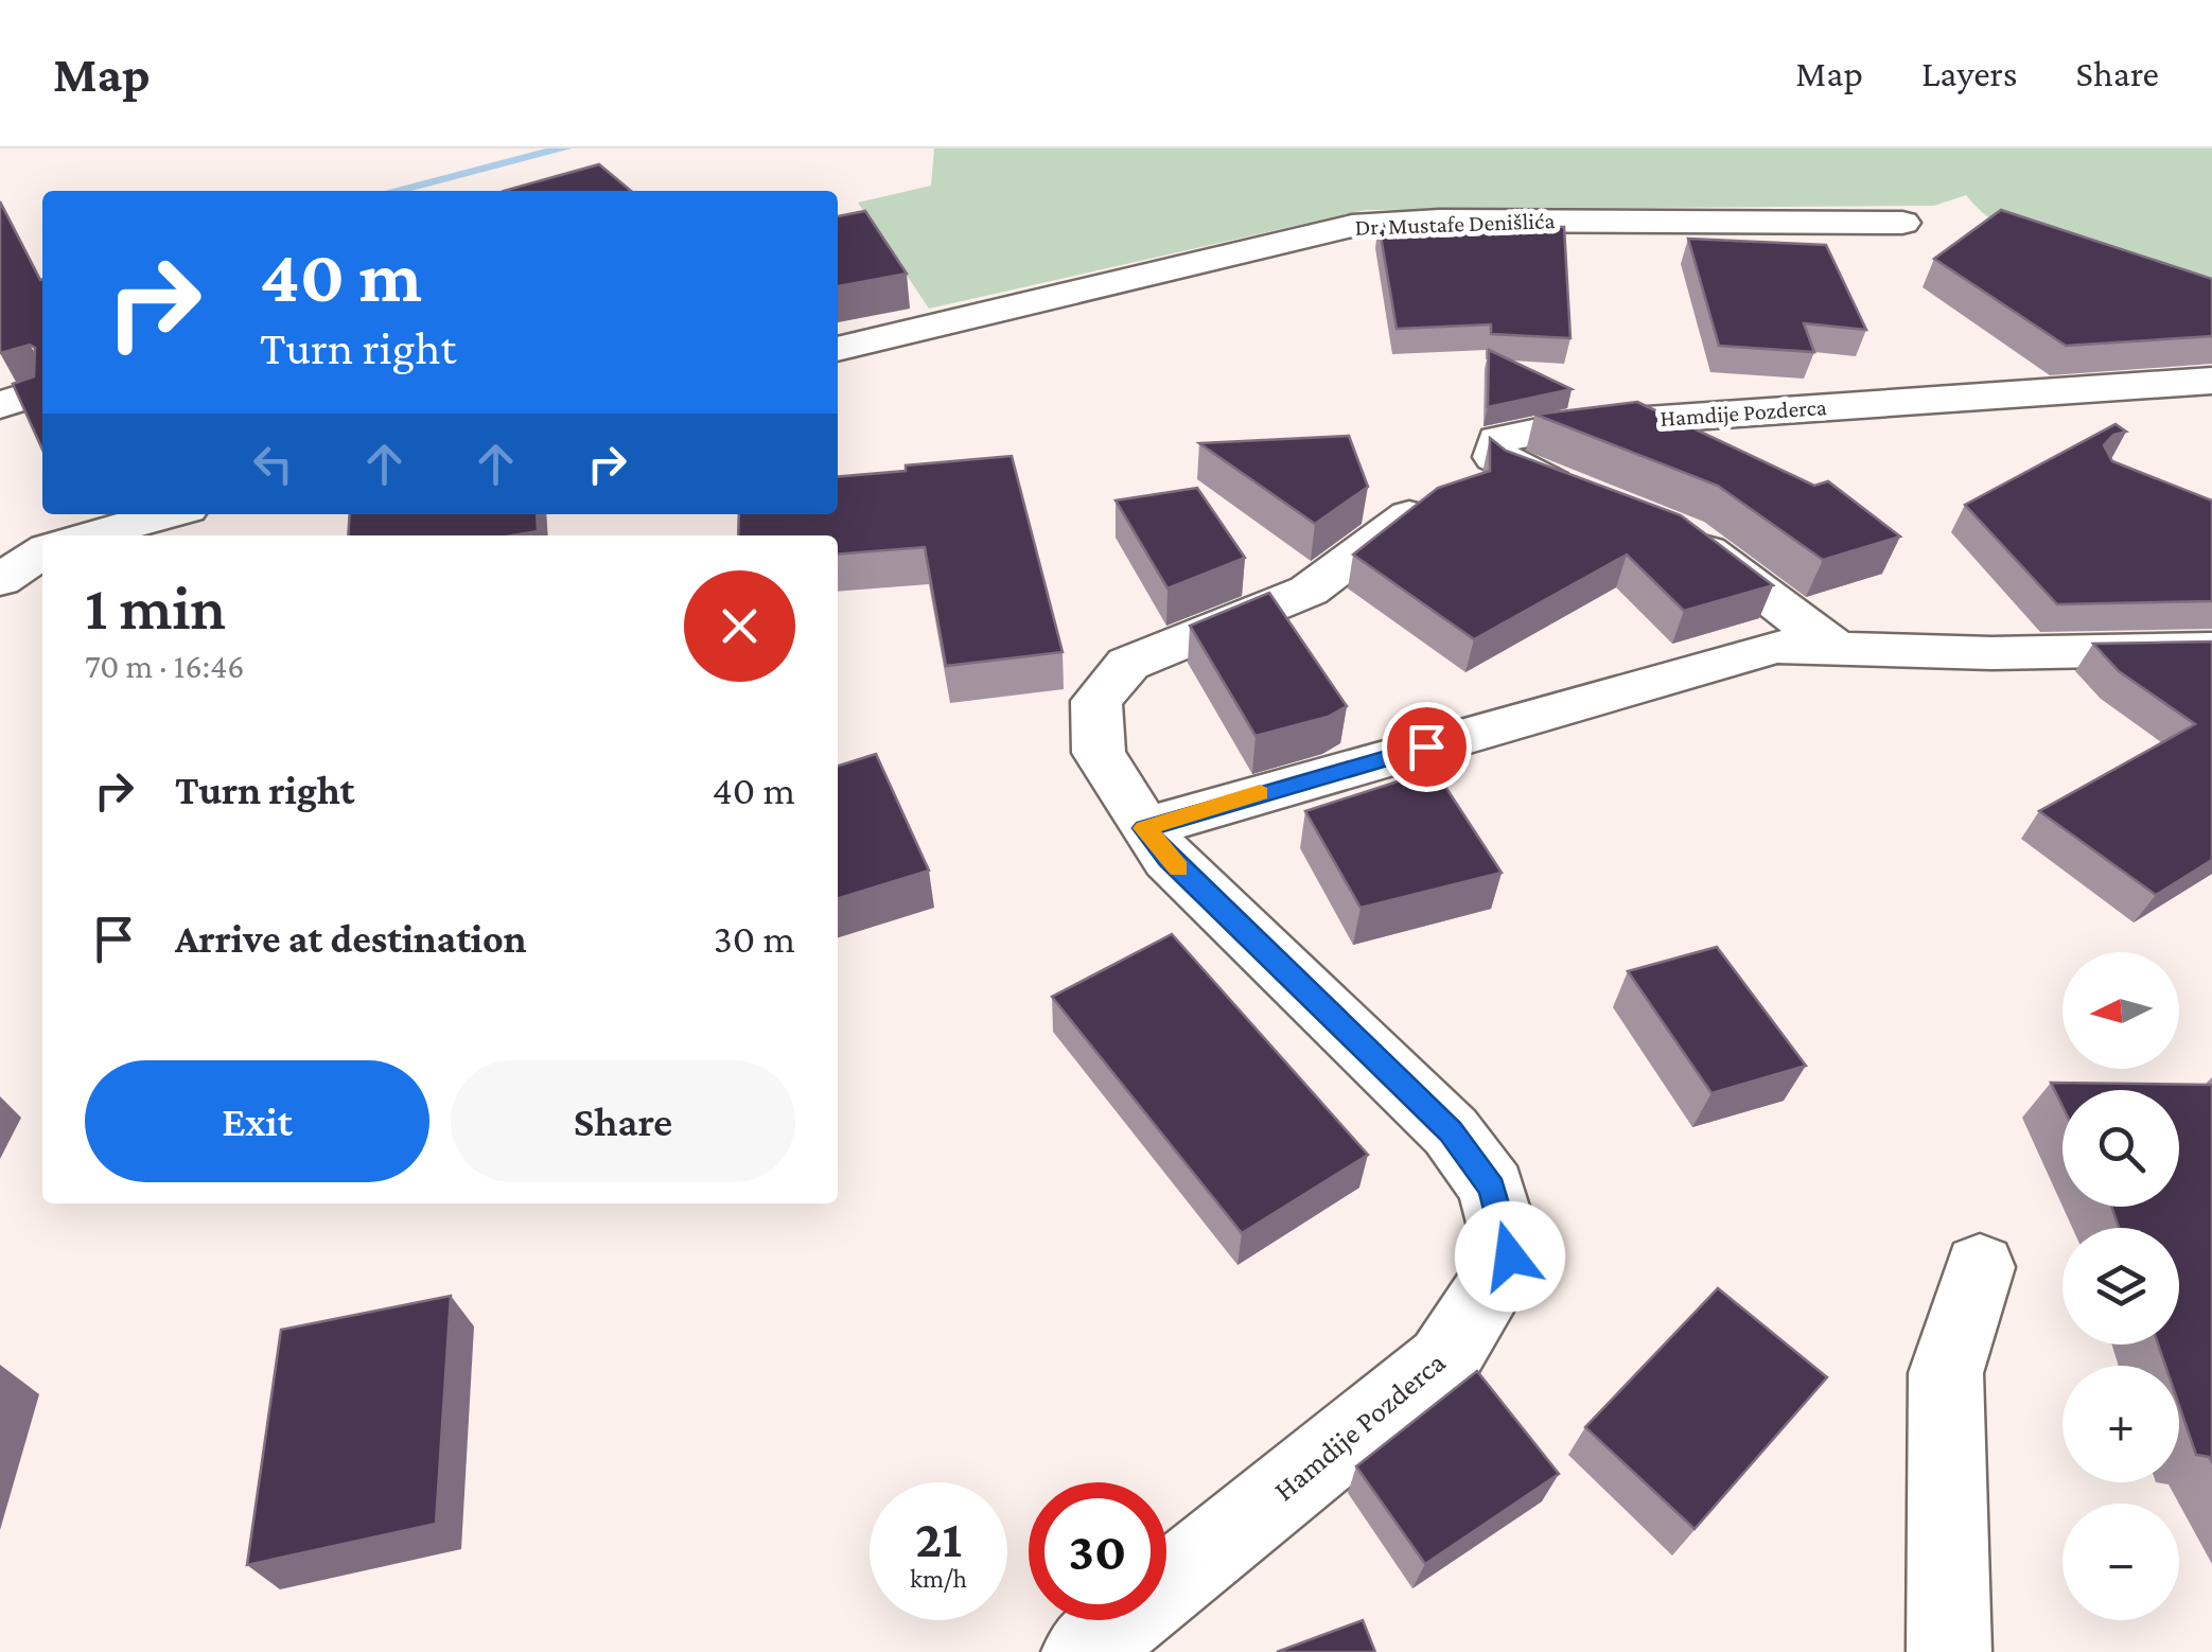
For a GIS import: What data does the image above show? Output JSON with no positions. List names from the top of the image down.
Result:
{
  "streets": {
    "street": ["Dr. Mustafe Denišlića", "Hamdije Pozderca"]
  },
  "north": "left",
  "page": {
    "header": "Map",
    "nav": ["Map", "Layers", "Share"],
    "turn": ["40 m", "Turn right"],
    "heading": ["1 min", "70 m · 16:46"],
    "list": [
      {
        "name": "Turn right",
        "value": "40 m"
      },
      {
        "name": "Arrive at destination",
        "value": "30 m"
      }
    ],
    "map_buttons": ["+", "−"],
    "buttons": ["Exit", "Share"],
    "speed": "21 km/h",
    "limit": "30"
  }
}
